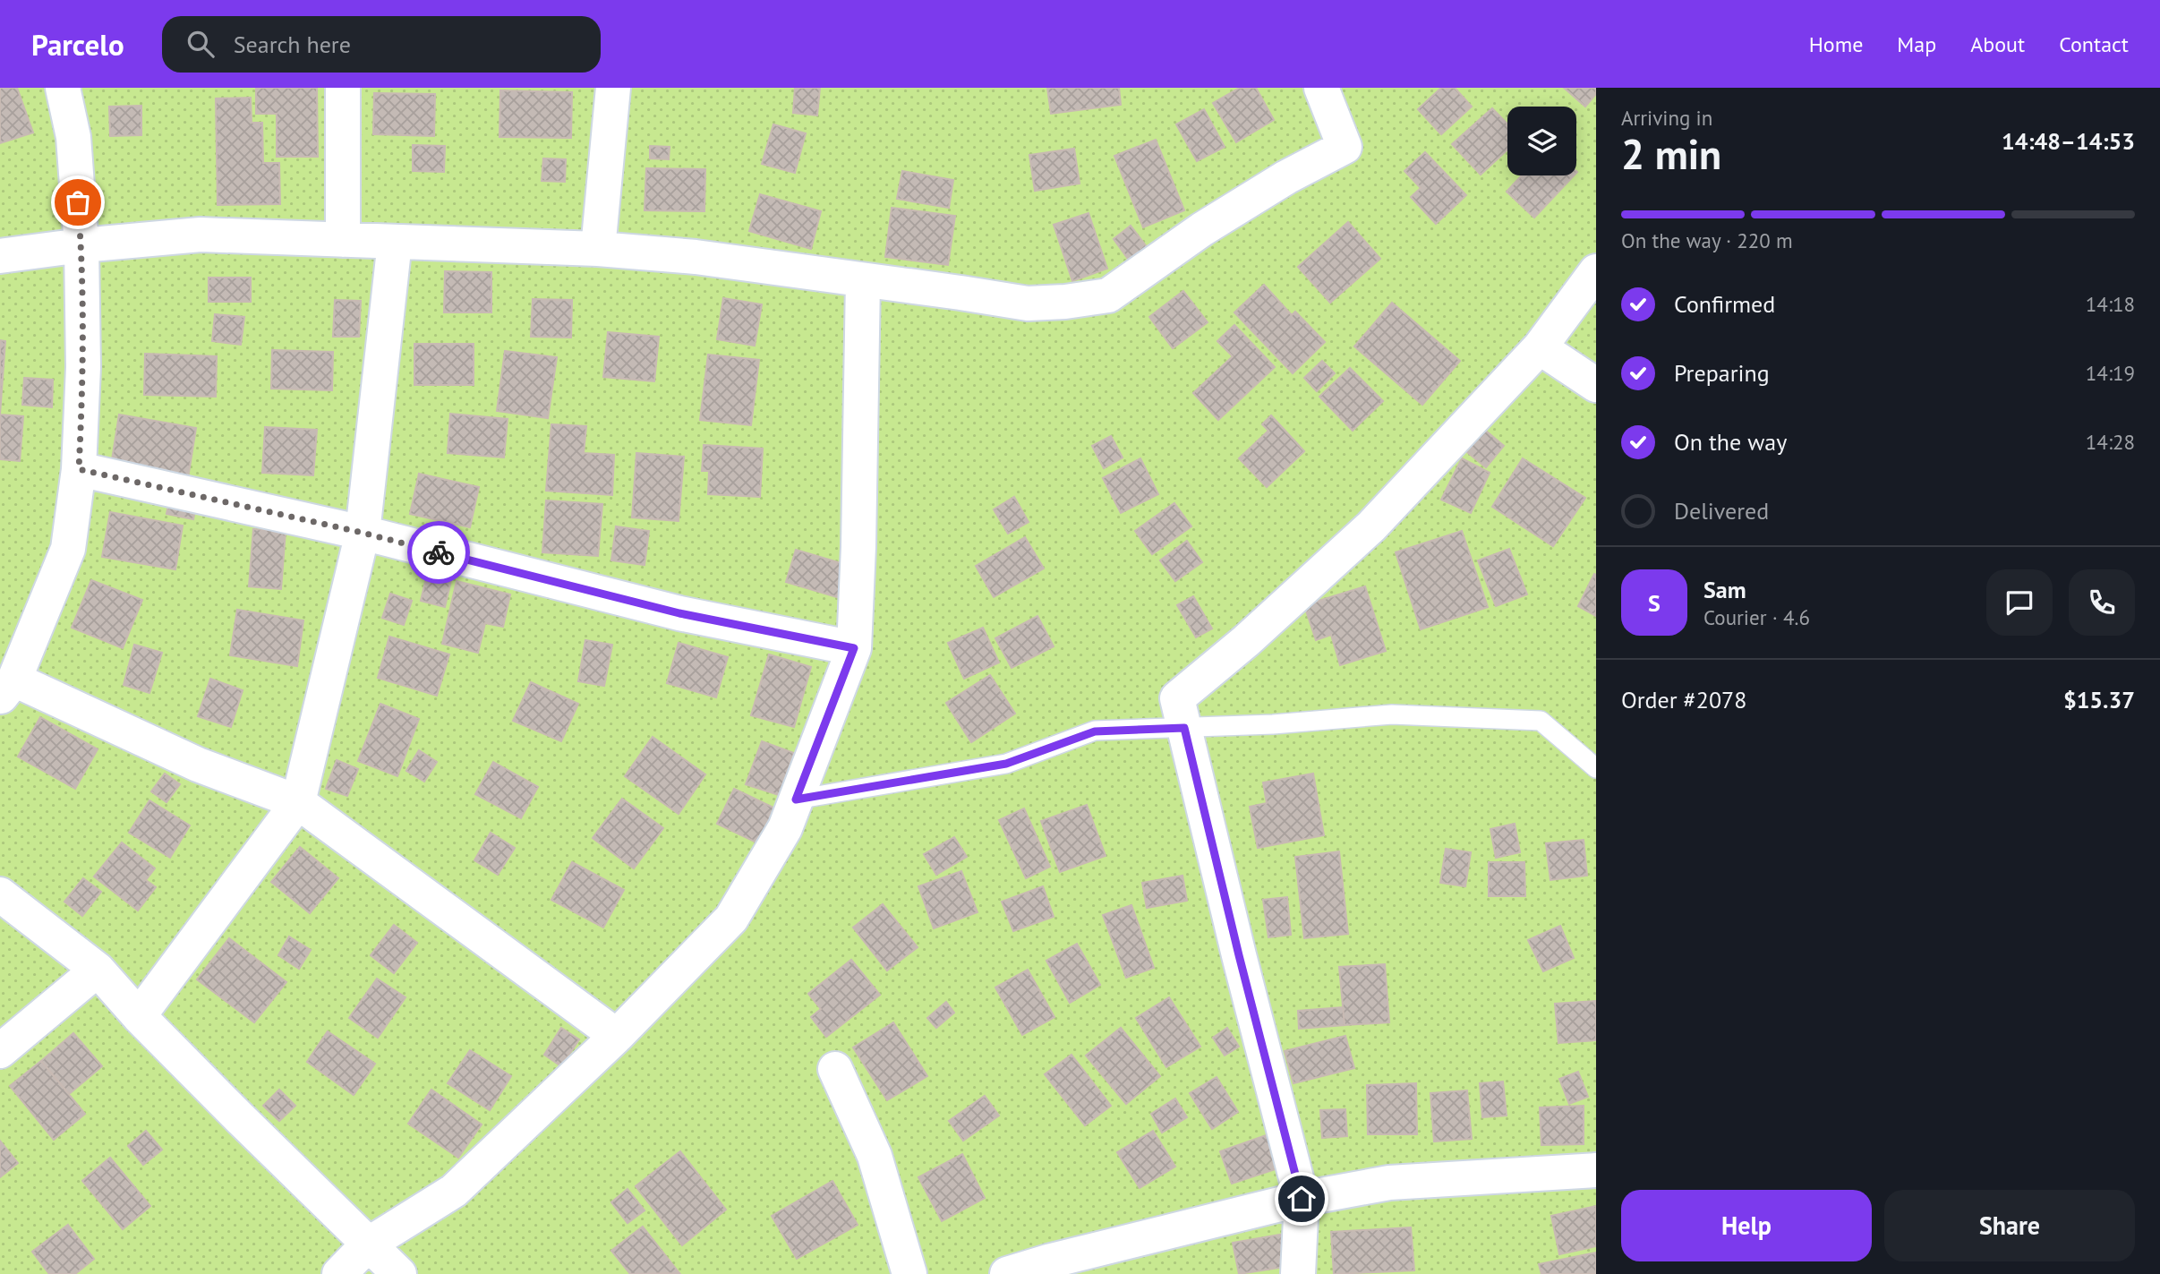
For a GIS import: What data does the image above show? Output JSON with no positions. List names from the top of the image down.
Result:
{
  "page": {
    "header": "Parcelo",
    "search": "Search here",
    "nav": [
      "Home",
      "Map",
      "About",
      "Contact"
    ],
    "heading": ["2 min", "Arriving in", "14:48–14:53"],
    "panel": [
      "Sam",
      "Courier · 4.6",
      "Order #2078",
      "$15.37"
    ],
    "bar": "On the way · 220 m",
    "list": [
      ["Confirmed", "14:18"],
      ["Preparing", "14:19"],
      ["On the way", "14:28"],
      "Delivered"
    ],
    "round": "S",
    "buttons": ["Help", "Share"]
  }
}
